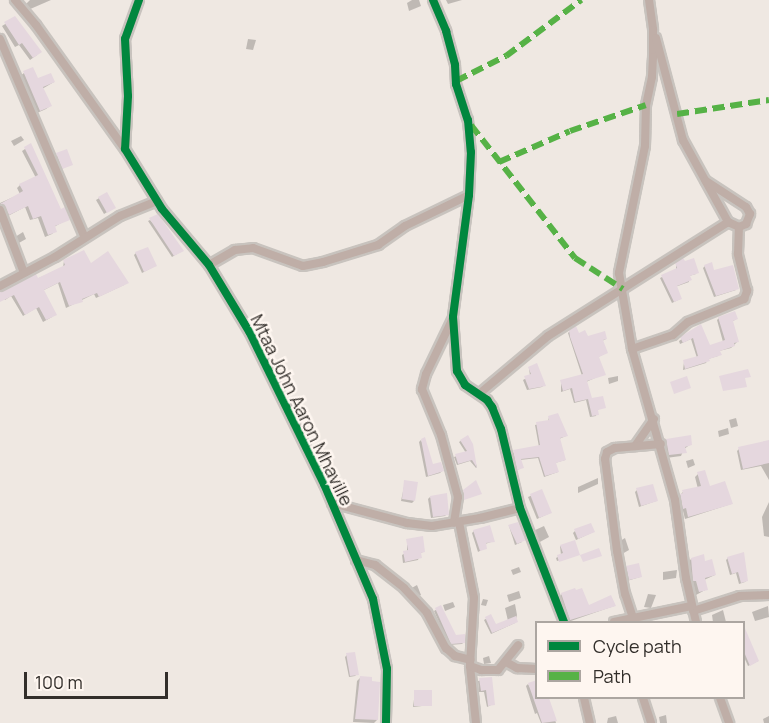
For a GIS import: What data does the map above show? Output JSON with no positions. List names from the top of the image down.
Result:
{
  "streets": {
    "street": ["Mtaa John Aaron Mhaville"]
  },
  "legend": ["Cycle path", "Path"],
  "scale_bar": "100 m"
}
